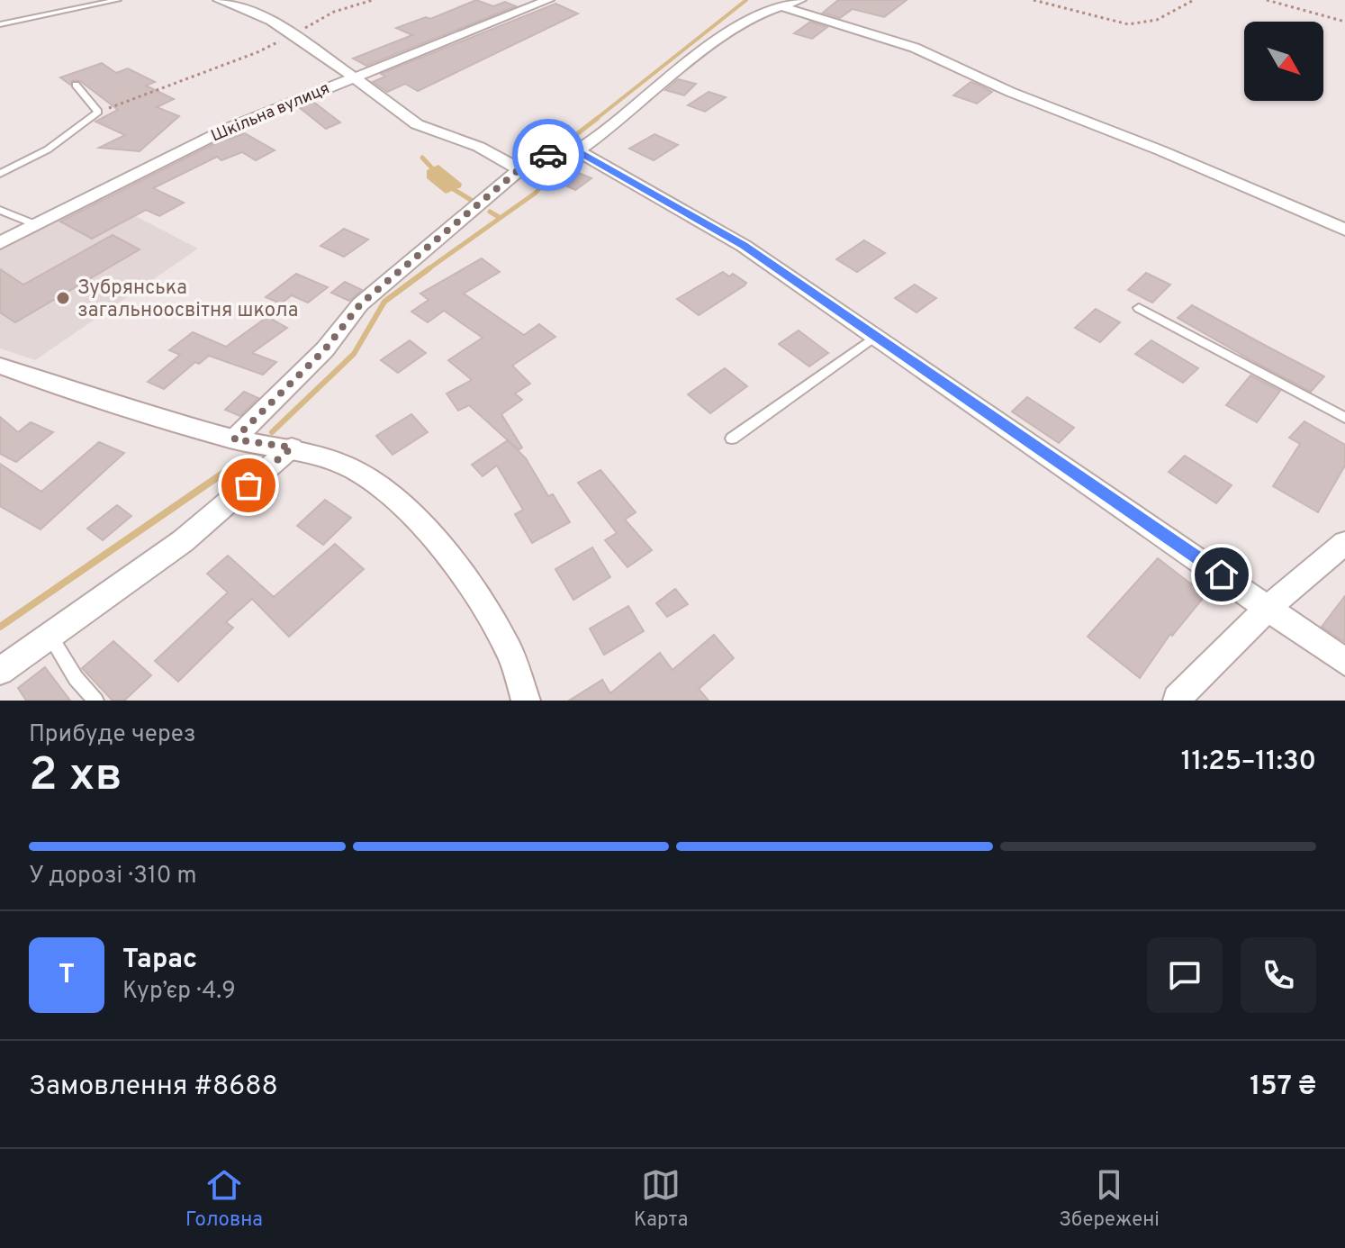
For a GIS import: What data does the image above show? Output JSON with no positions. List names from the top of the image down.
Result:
{
  "streets": {
    "street": ["Шкільна вулиця"]
  },
  "places": ["Зубрянська загальноосвітня школа"],
  "north": "bottom right",
  "page": {
    "heading": ["2 хв", "Прибуде через", "11:25–11:30"],
    "panel": [
      "Тарас",
      "Кур’єр · 4.9",
      "Замовлення #8688",
      "157 ₴"
    ],
    "bar": "У дорозі · 310 m",
    "round": "Т",
    "tabs": ["Головна", "Карта", "Збережені"]
  }
}
